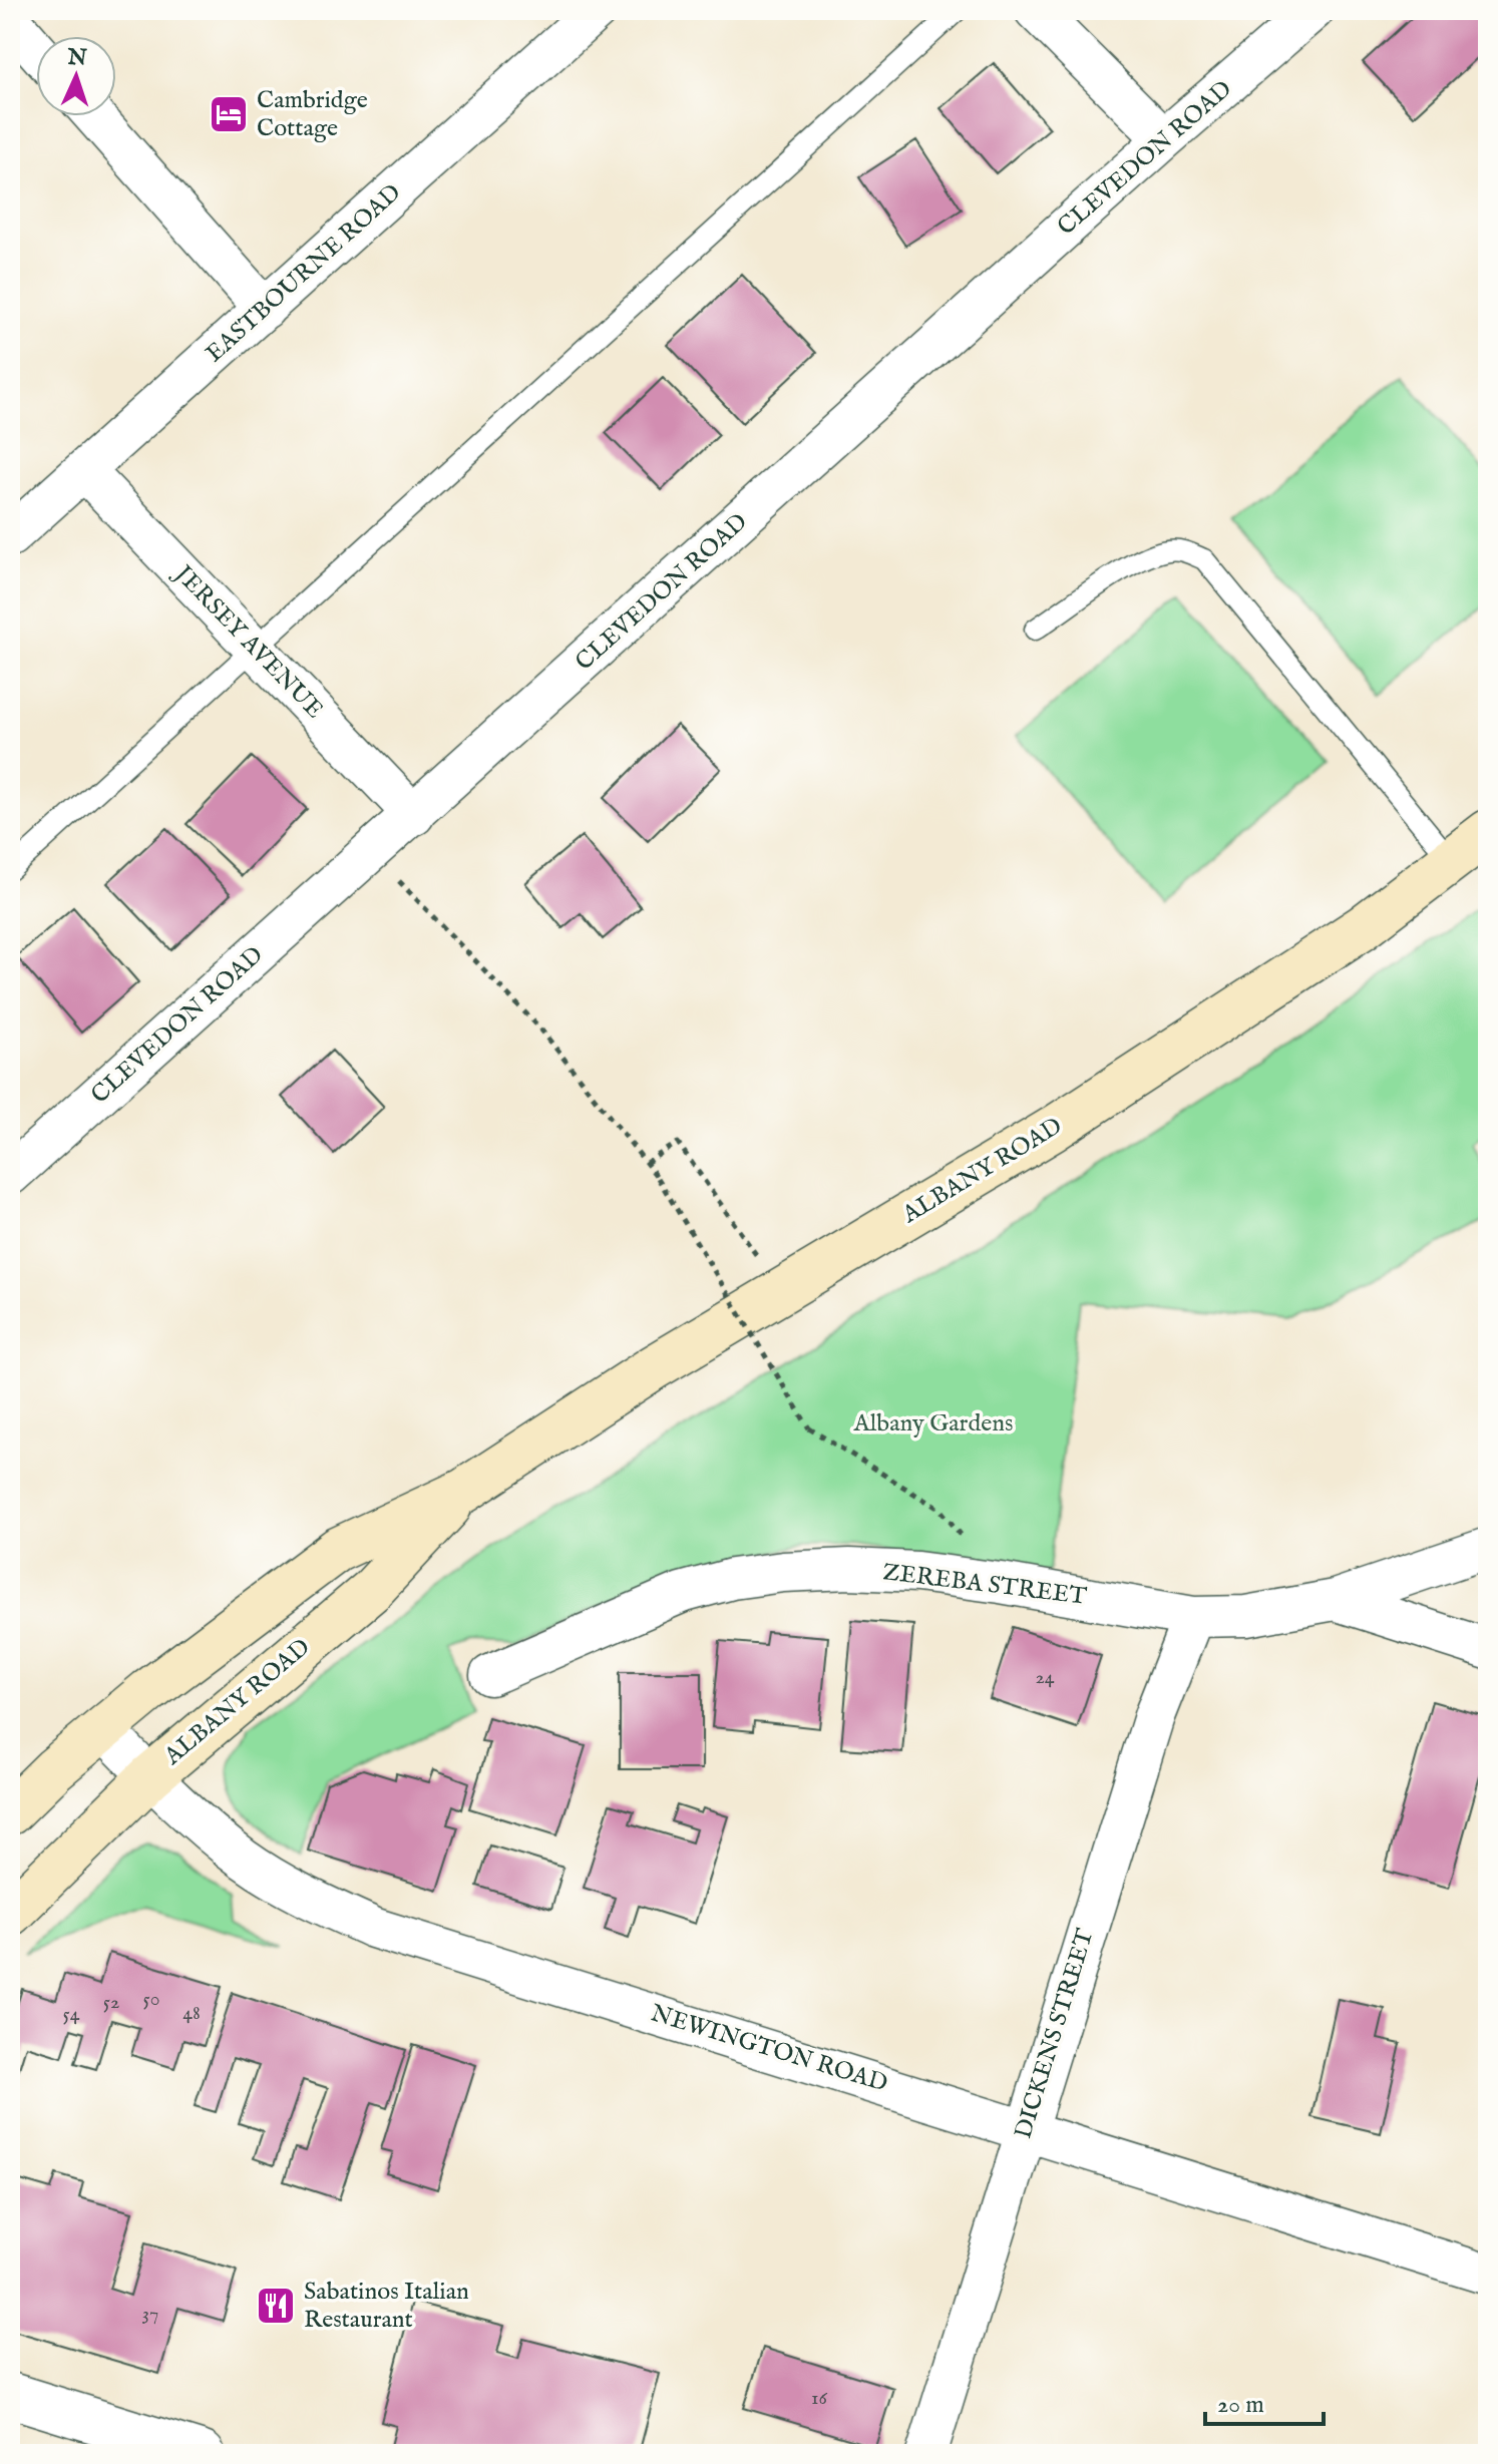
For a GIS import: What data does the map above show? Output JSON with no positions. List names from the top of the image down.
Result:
{
  "streets": {
    "main road": ["ALBANY ROAD"],
    "street": [
      "CLEVEDON ROAD",
      "EASTBOURNE ROAD",
      "JERSEY AVENUE",
      "ZEREBA STREET",
      "DICKENS STREET",
      "NEWINGTON ROAD"
    ]
  },
  "crossings": [
    ["CLEVEDON ROAD", "JERSEY AVENUE"],
    ["EASTBOURNE ROAD", "JERSEY AVENUE"],
    ["ALBANY ROAD", "NEWINGTON ROAD"],
    ["ZEREBA STREET", "DICKENS STREET"],
    ["DICKENS STREET", "NEWINGTON ROAD"]
  ],
  "parks": ["Albany Gardens"],
  "places": {
    "hotel": ["Cambridge Cottage"],
    "restaurant": ["Sabatinos Italian Restaurant"]
  },
  "house_numbers": [
    "24",
    "50",
    "52",
    "48",
    "54",
    "37",
    "16"
  ],
  "scale_bar": "20 m",
  "north": "top"
}
